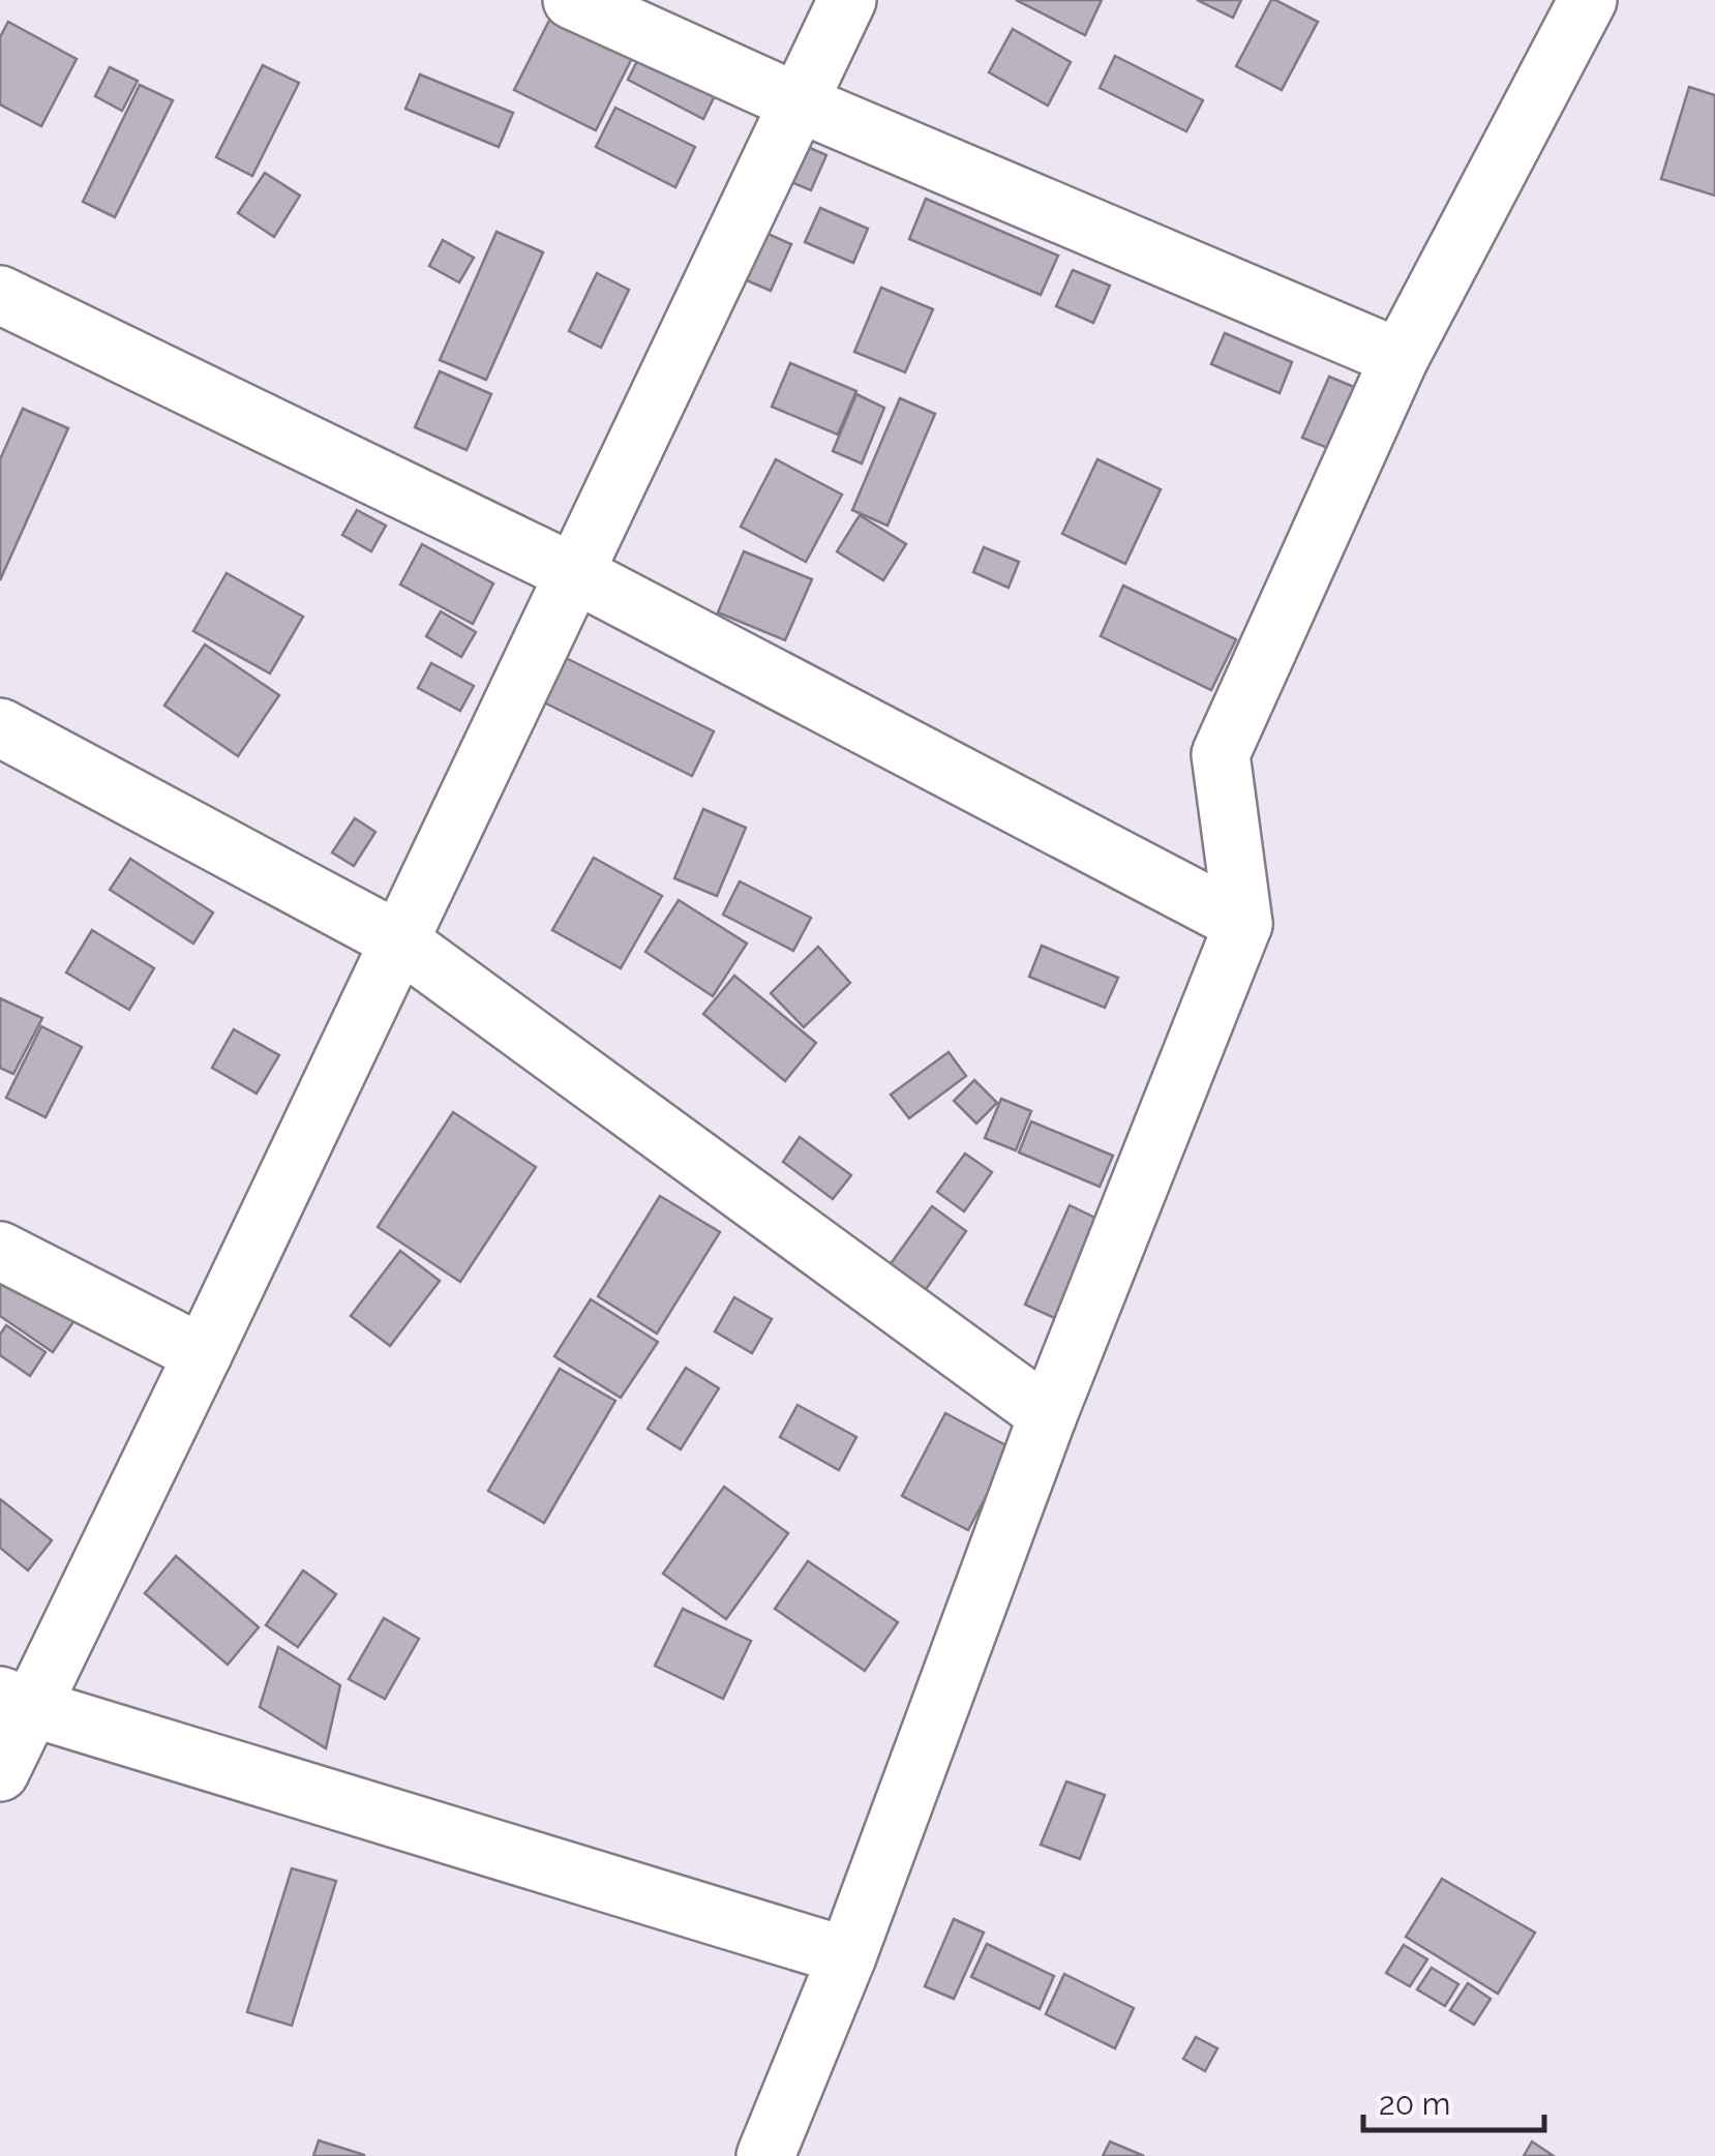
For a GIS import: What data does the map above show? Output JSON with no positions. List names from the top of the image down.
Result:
{
  "scale_bar": "20 m"
}
